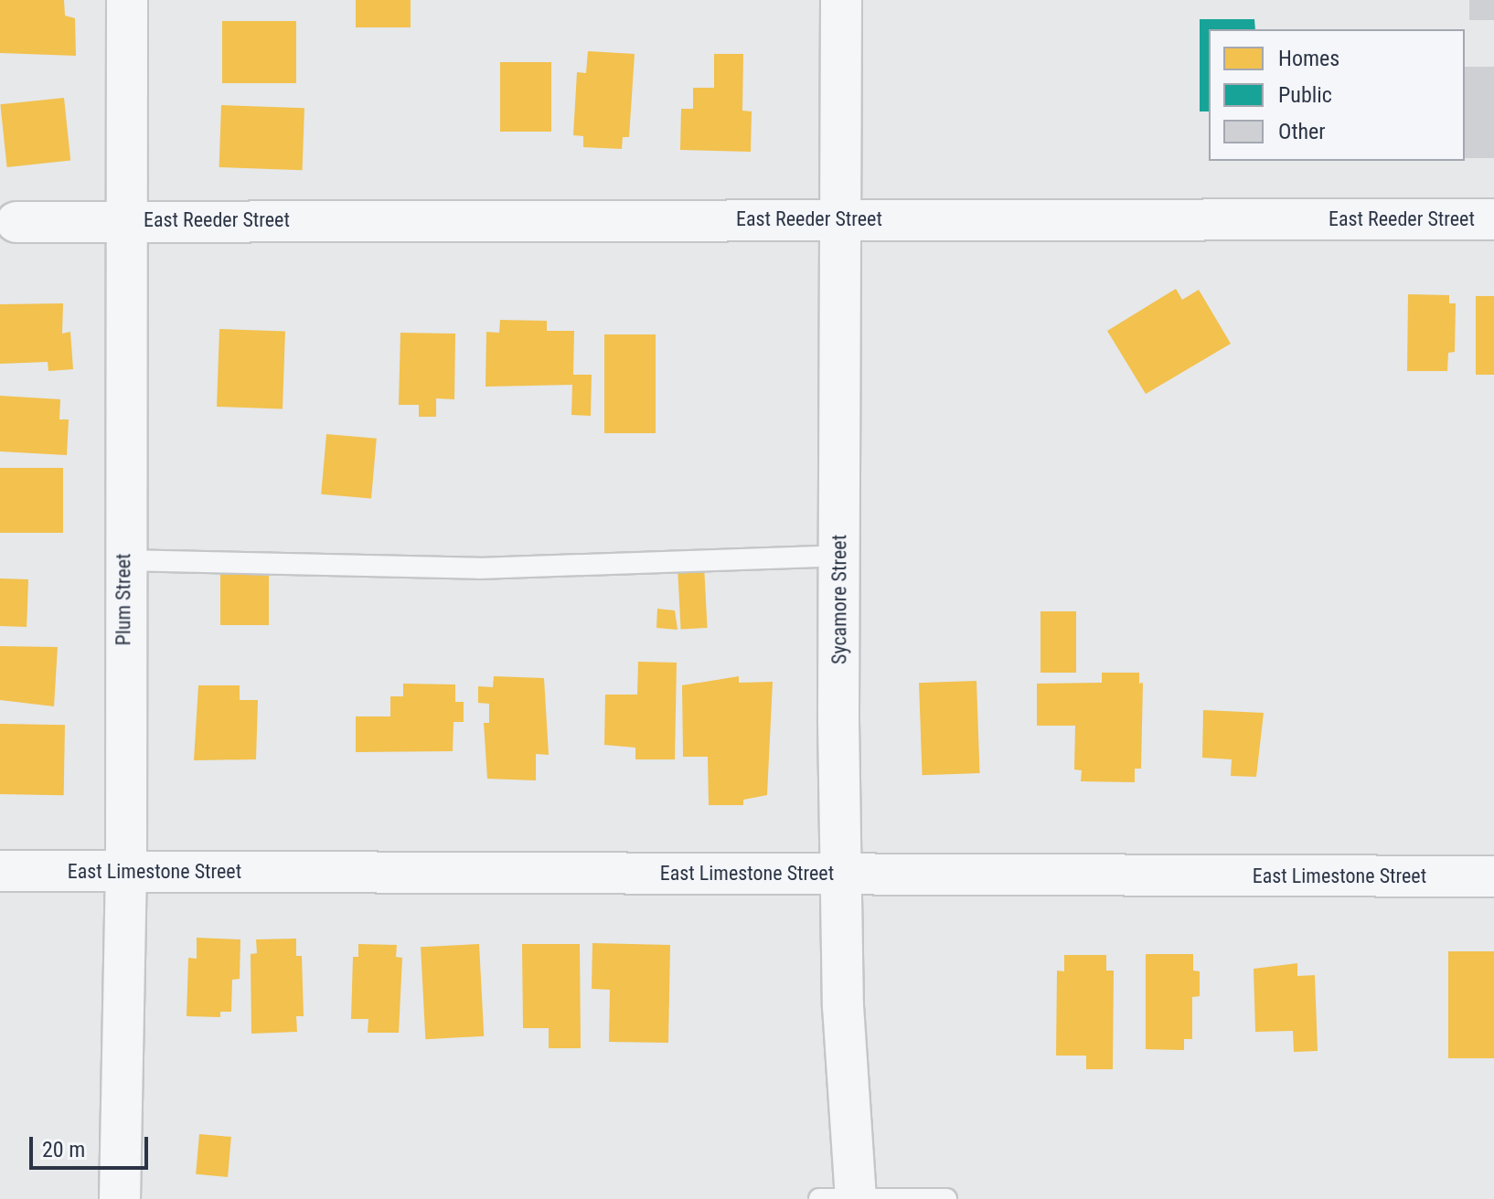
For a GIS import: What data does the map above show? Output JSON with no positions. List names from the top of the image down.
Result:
{
  "streets": {
    "street": [
      "East Reeder Street",
      "Plum Street",
      "Sycamore Street",
      "East Limestone Street"
    ]
  },
  "crossings": [
    ["East Reeder Street", "Plum Street"],
    ["East Reeder Street", "Sycamore Street"],
    ["Plum Street", "East Limestone Street"],
    ["Sycamore Street", "East Limestone Street"]
  ],
  "legend": ["Homes", "Public", "Other"],
  "scale_bar": "20 m"
}
